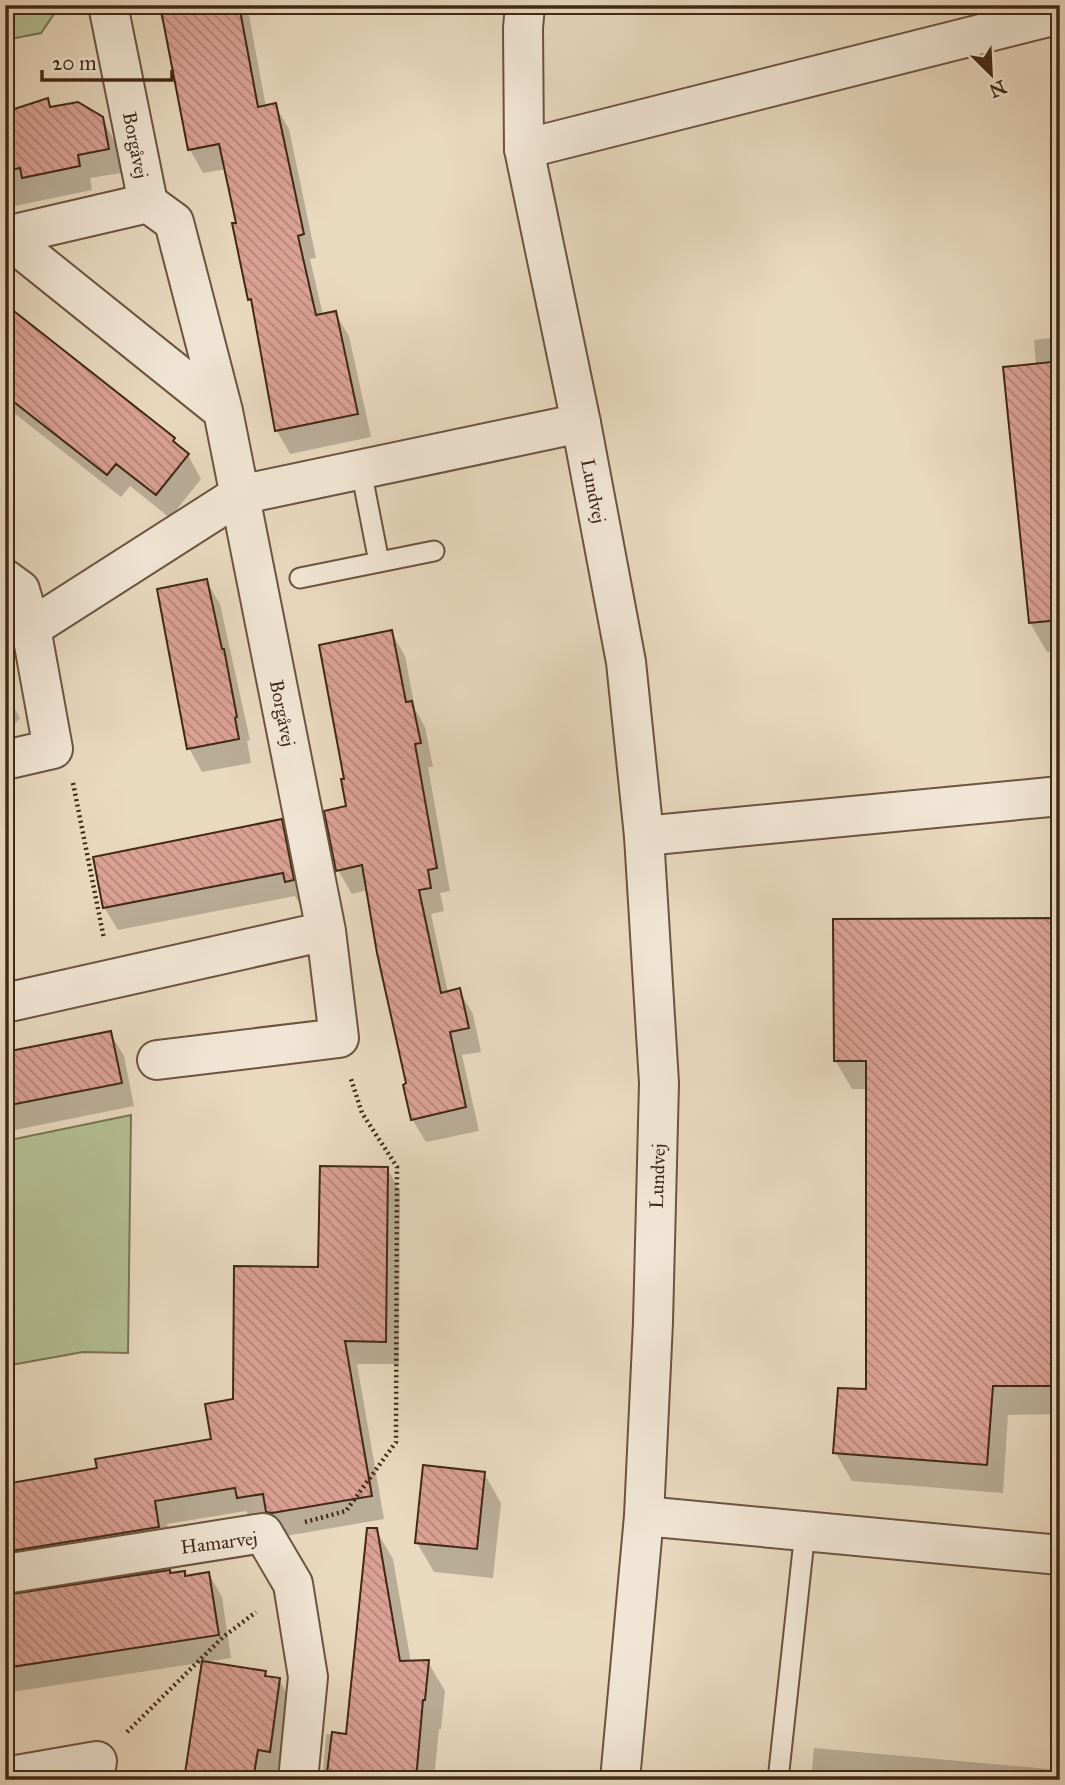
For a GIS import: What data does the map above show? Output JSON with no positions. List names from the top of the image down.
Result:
{
  "streets": {
    "street": ["Borgåvej", "Lundvej", "Hamarvej"]
  },
  "scale_bar": "20 m",
  "north": "bottom right"
}
